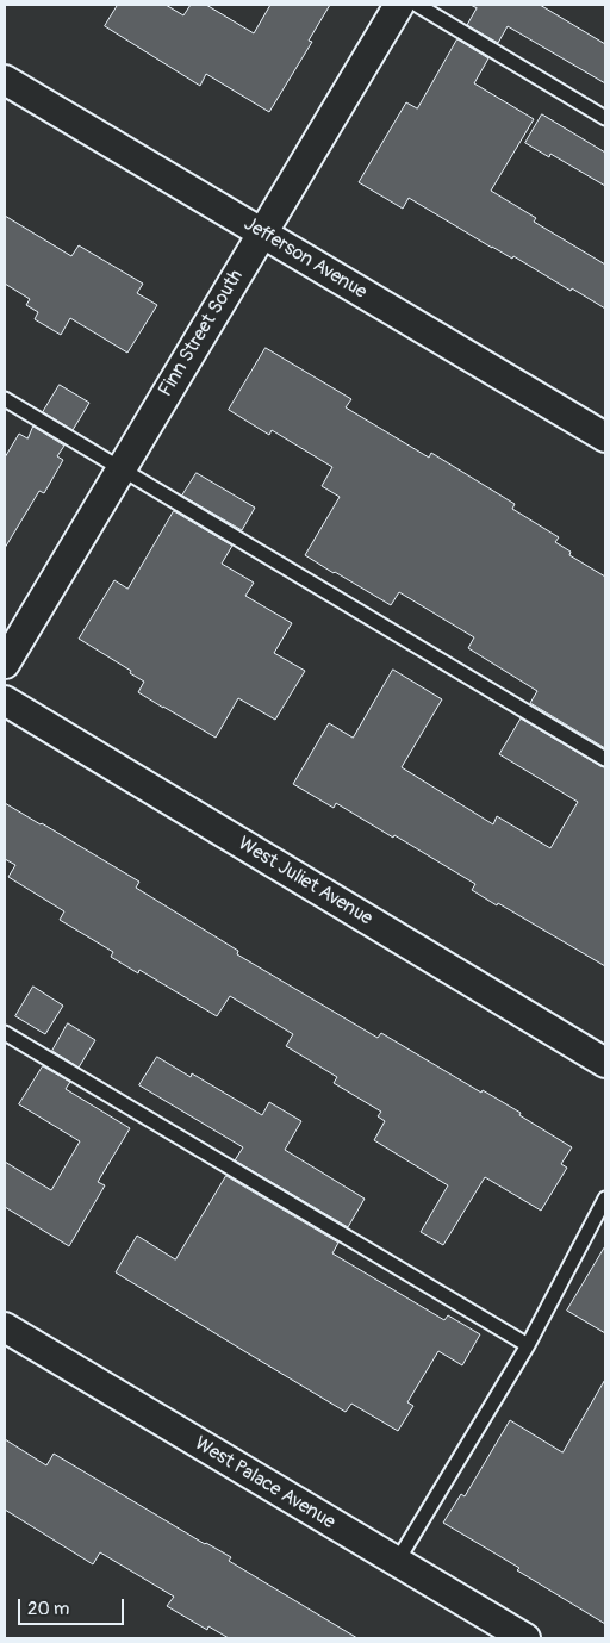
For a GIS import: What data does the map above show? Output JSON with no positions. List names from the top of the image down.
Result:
{
  "streets": {
    "street": [
      "Jefferson Avenue",
      "Finn Street South",
      "West Juliet Avenue",
      "West Palace Avenue"
    ]
  },
  "crossings": [
    ["Jefferson Avenue", "Finn Street South"]
  ],
  "scale_bar": "20 m"
}
